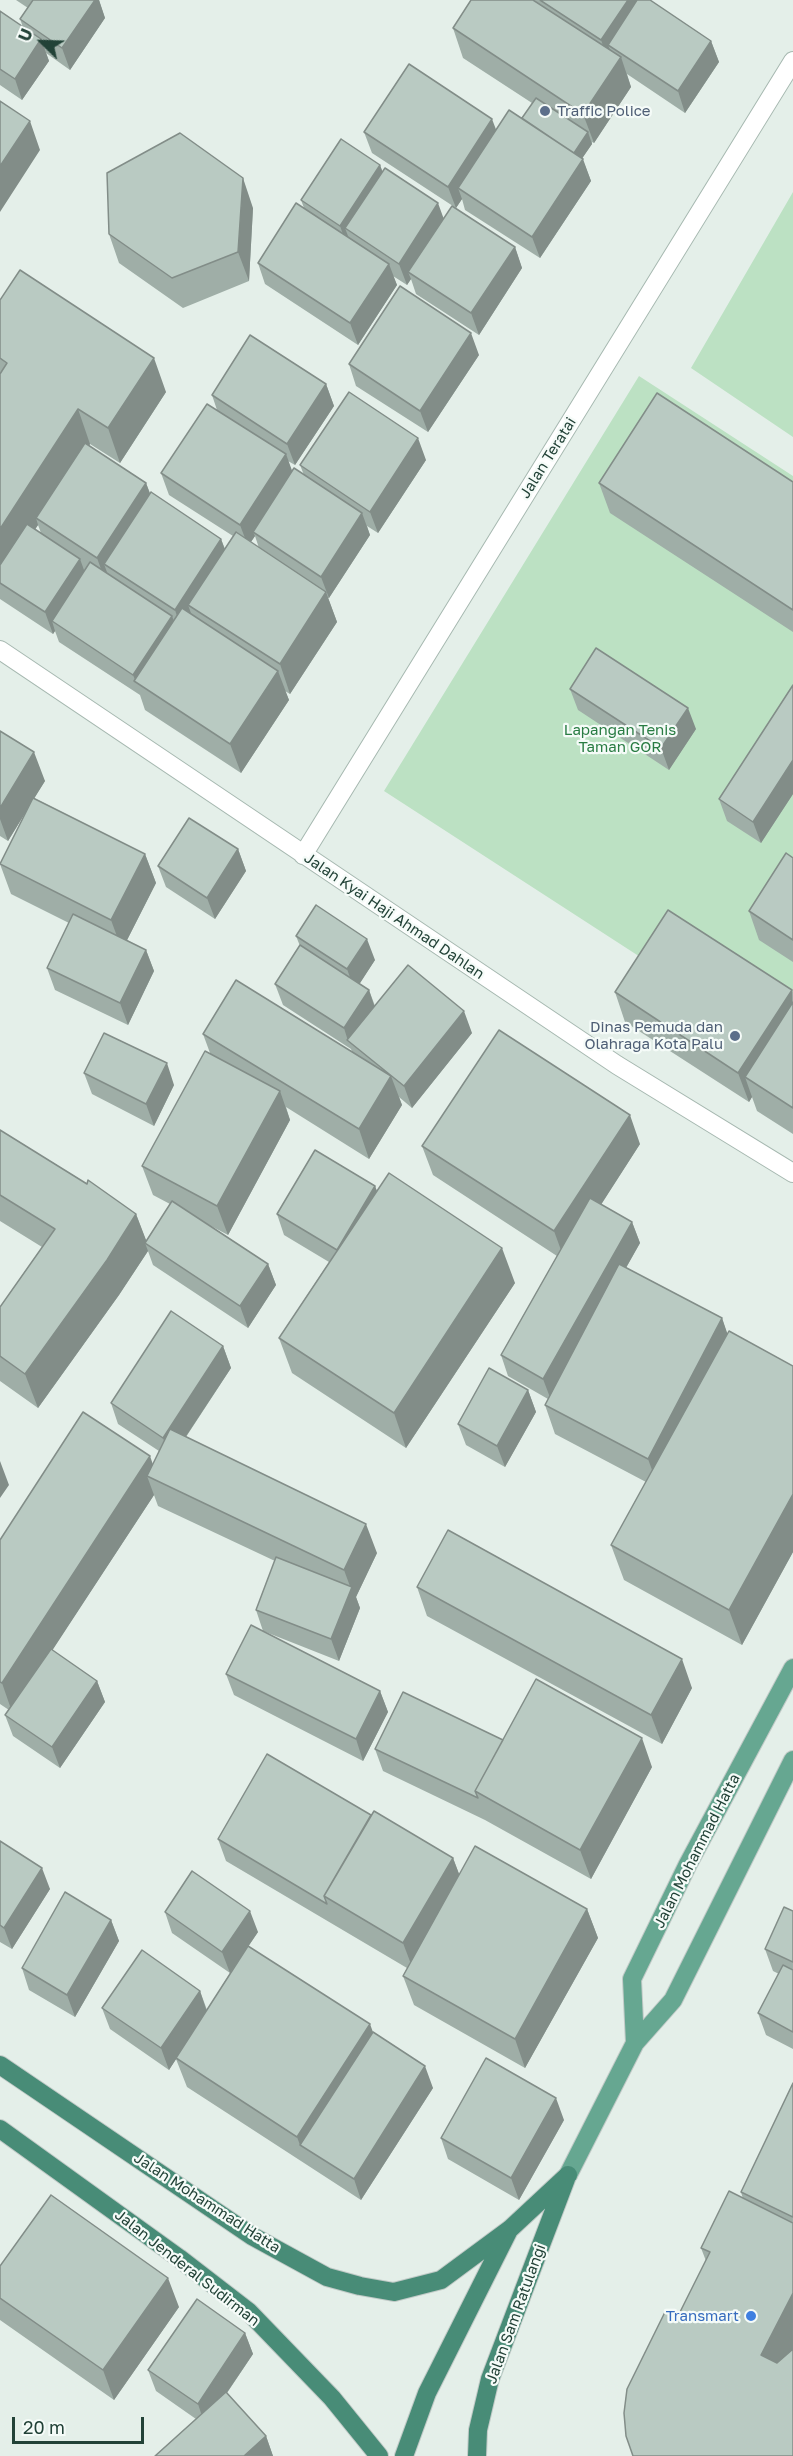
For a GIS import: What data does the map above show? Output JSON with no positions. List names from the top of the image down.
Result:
{
  "streets": {
    "highway": ["Jalan Mohammad Hatta", "Jalan Jenderal Sudirman", "Jalan Sam Ratulangi"],
    "street": ["Jalan Teratai", "Jalan Kyai Haji Ahmad Dahlan"]
  },
  "crossings": [
    ["Jalan Teratai", "Jalan Kyai Haji Ahmad Dahlan"],
    ["Jalan Mohammad Hatta", "Jalan Sam Ratulangi"]
  ],
  "parks": ["Lapangan Tenis Taman GOR"],
  "places": ["Traffic Police", "Dinas Pemuda dan Olahraga Kota Palu", "Transmart"],
  "scale_bar": "20 m",
  "north": "top left"
}
